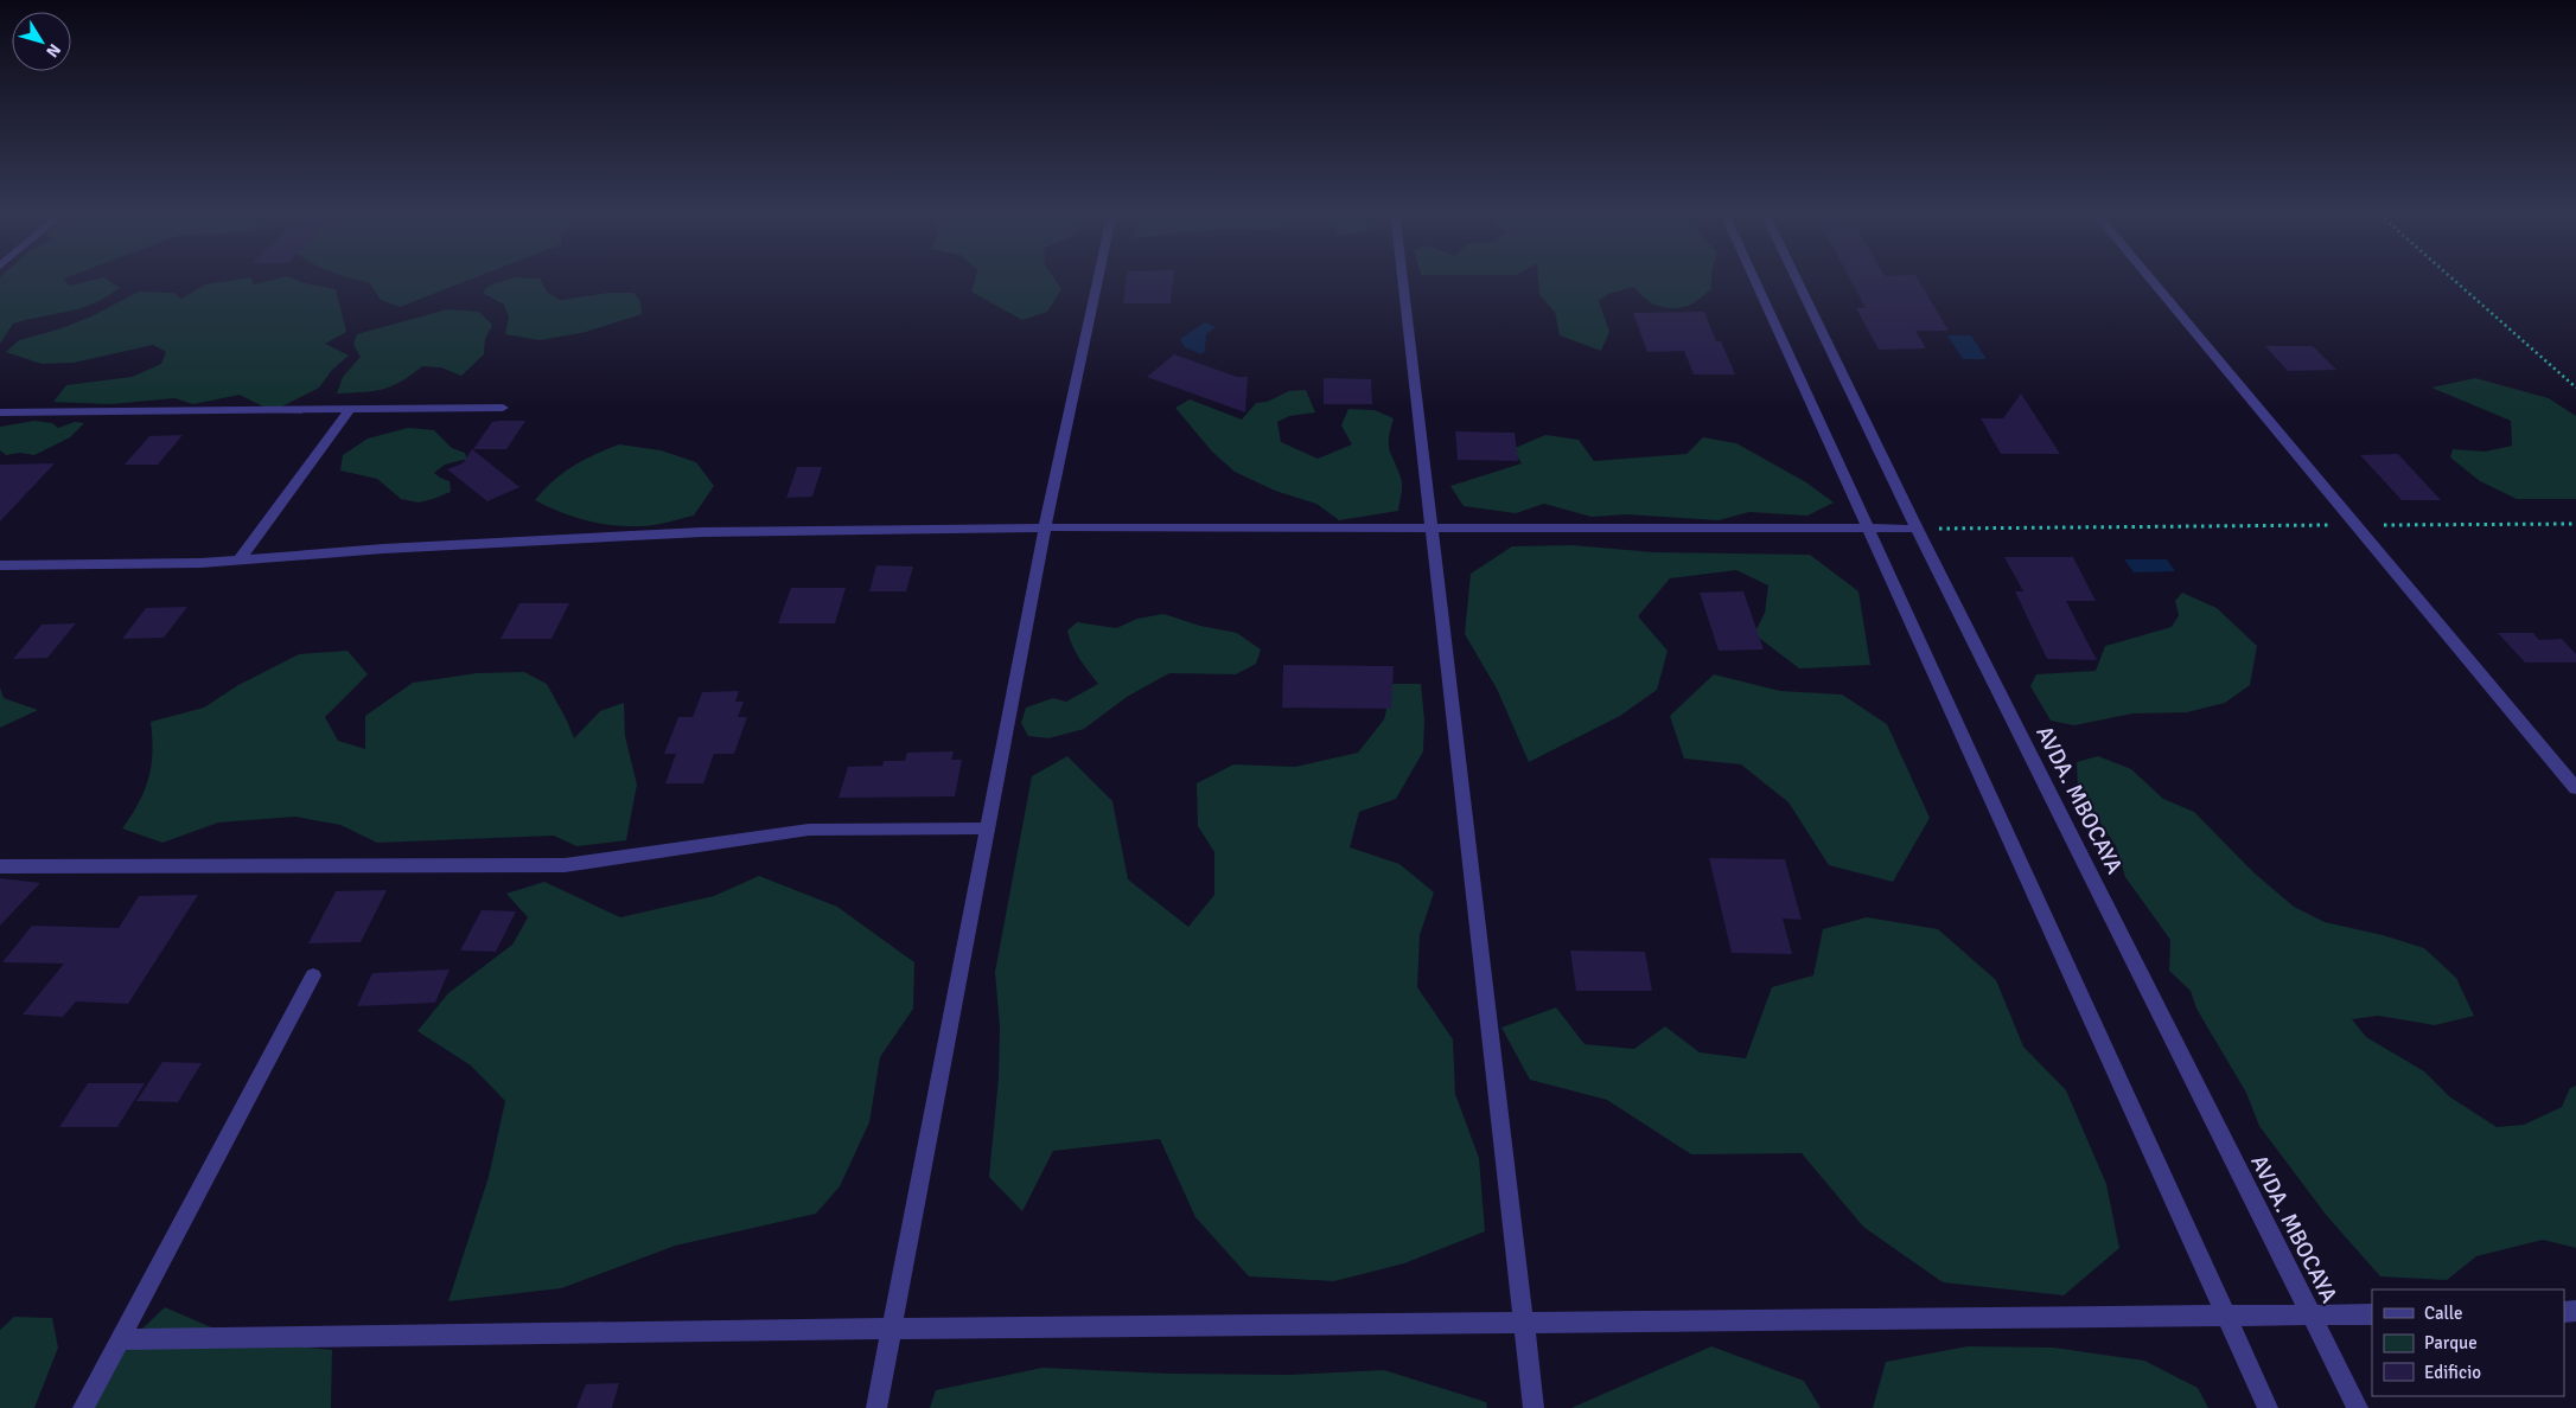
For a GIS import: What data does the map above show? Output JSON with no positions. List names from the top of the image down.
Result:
{
  "streets": {
    "street": ["AVDA. MBOCAYA"]
  },
  "legend": ["Calle", "Parque", "Edificio"],
  "north": "bottom right"
}
